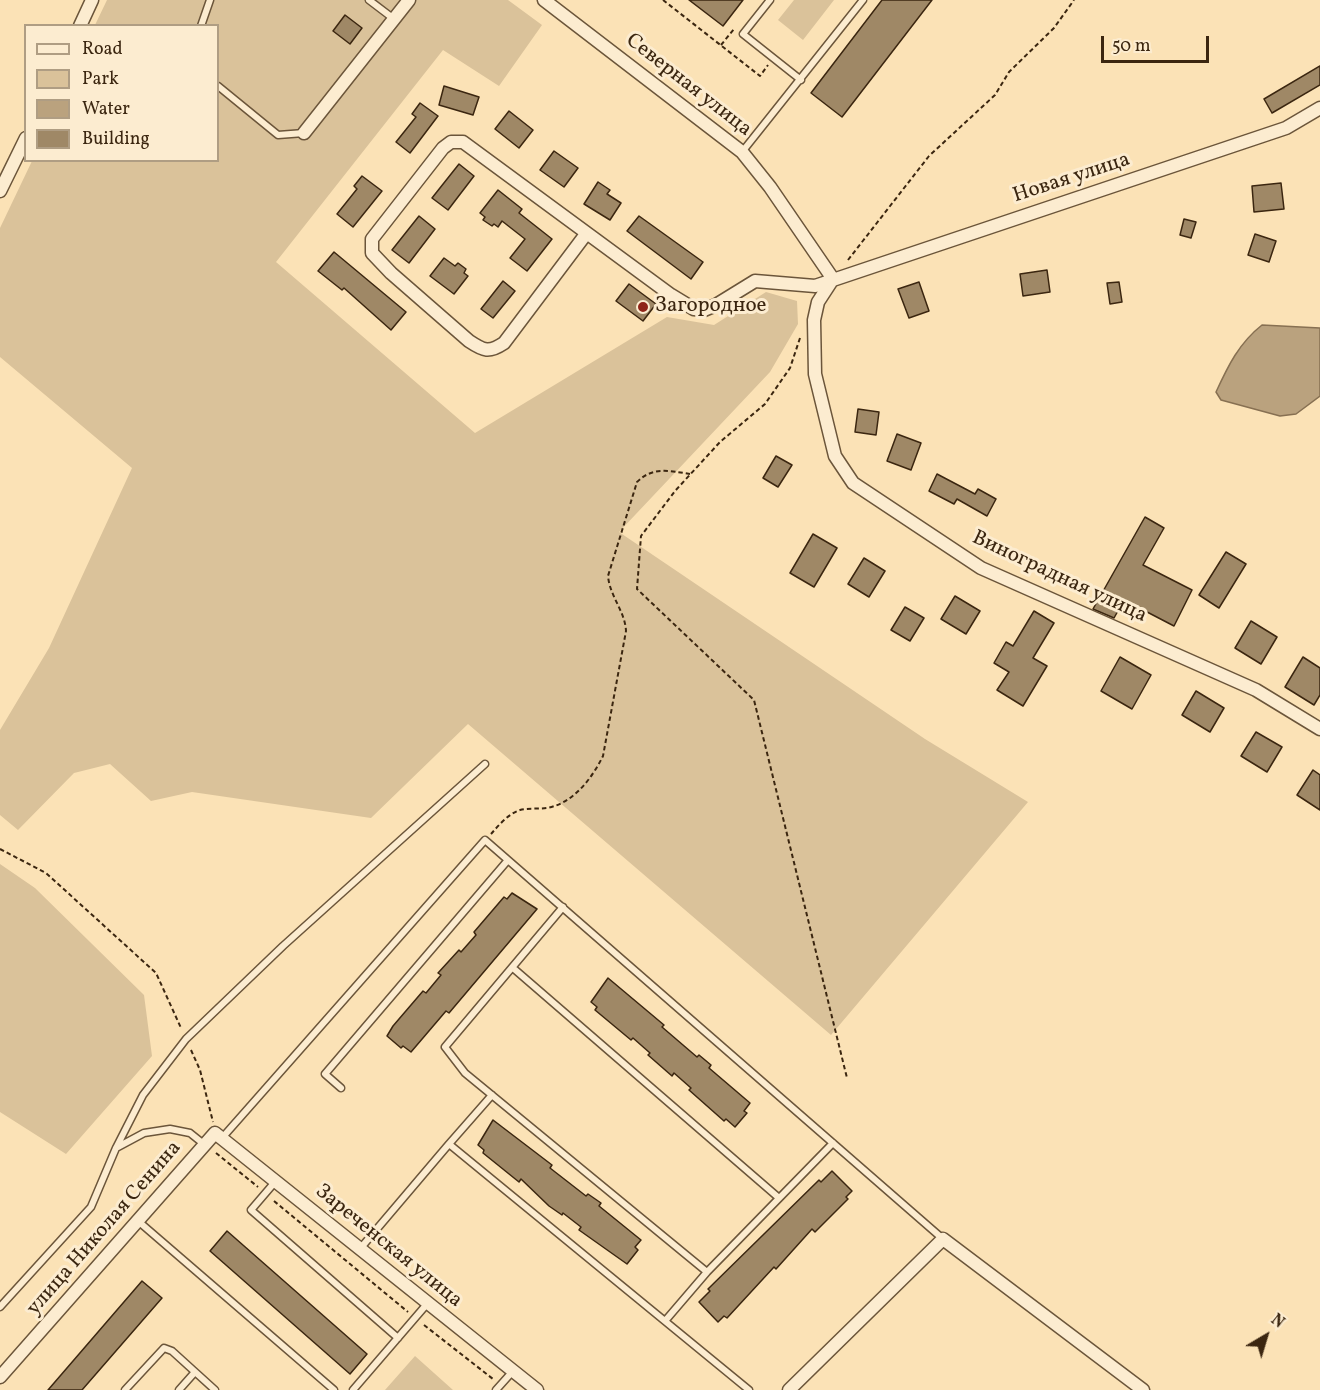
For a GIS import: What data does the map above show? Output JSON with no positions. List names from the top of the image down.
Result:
{
  "streets": {
    "street": [
      "Северная улица",
      "Новая улица",
      "Виноградная улица",
      "улица Николая Сенина",
      "Зареченская улица"
    ]
  },
  "crossings": [
    ["Северная улица", "Новая улица"],
    ["Северная улица", "Виноградная улица"],
    ["Новая улица", "Виноградная улица"],
    ["улица Николая Сенина", "Зареченская улица"]
  ],
  "places": ["Загородное"],
  "legend": [
    "Road",
    "Park",
    "Water",
    "Building"
  ],
  "scale_bar": "50 m",
  "north": "top right"
}
